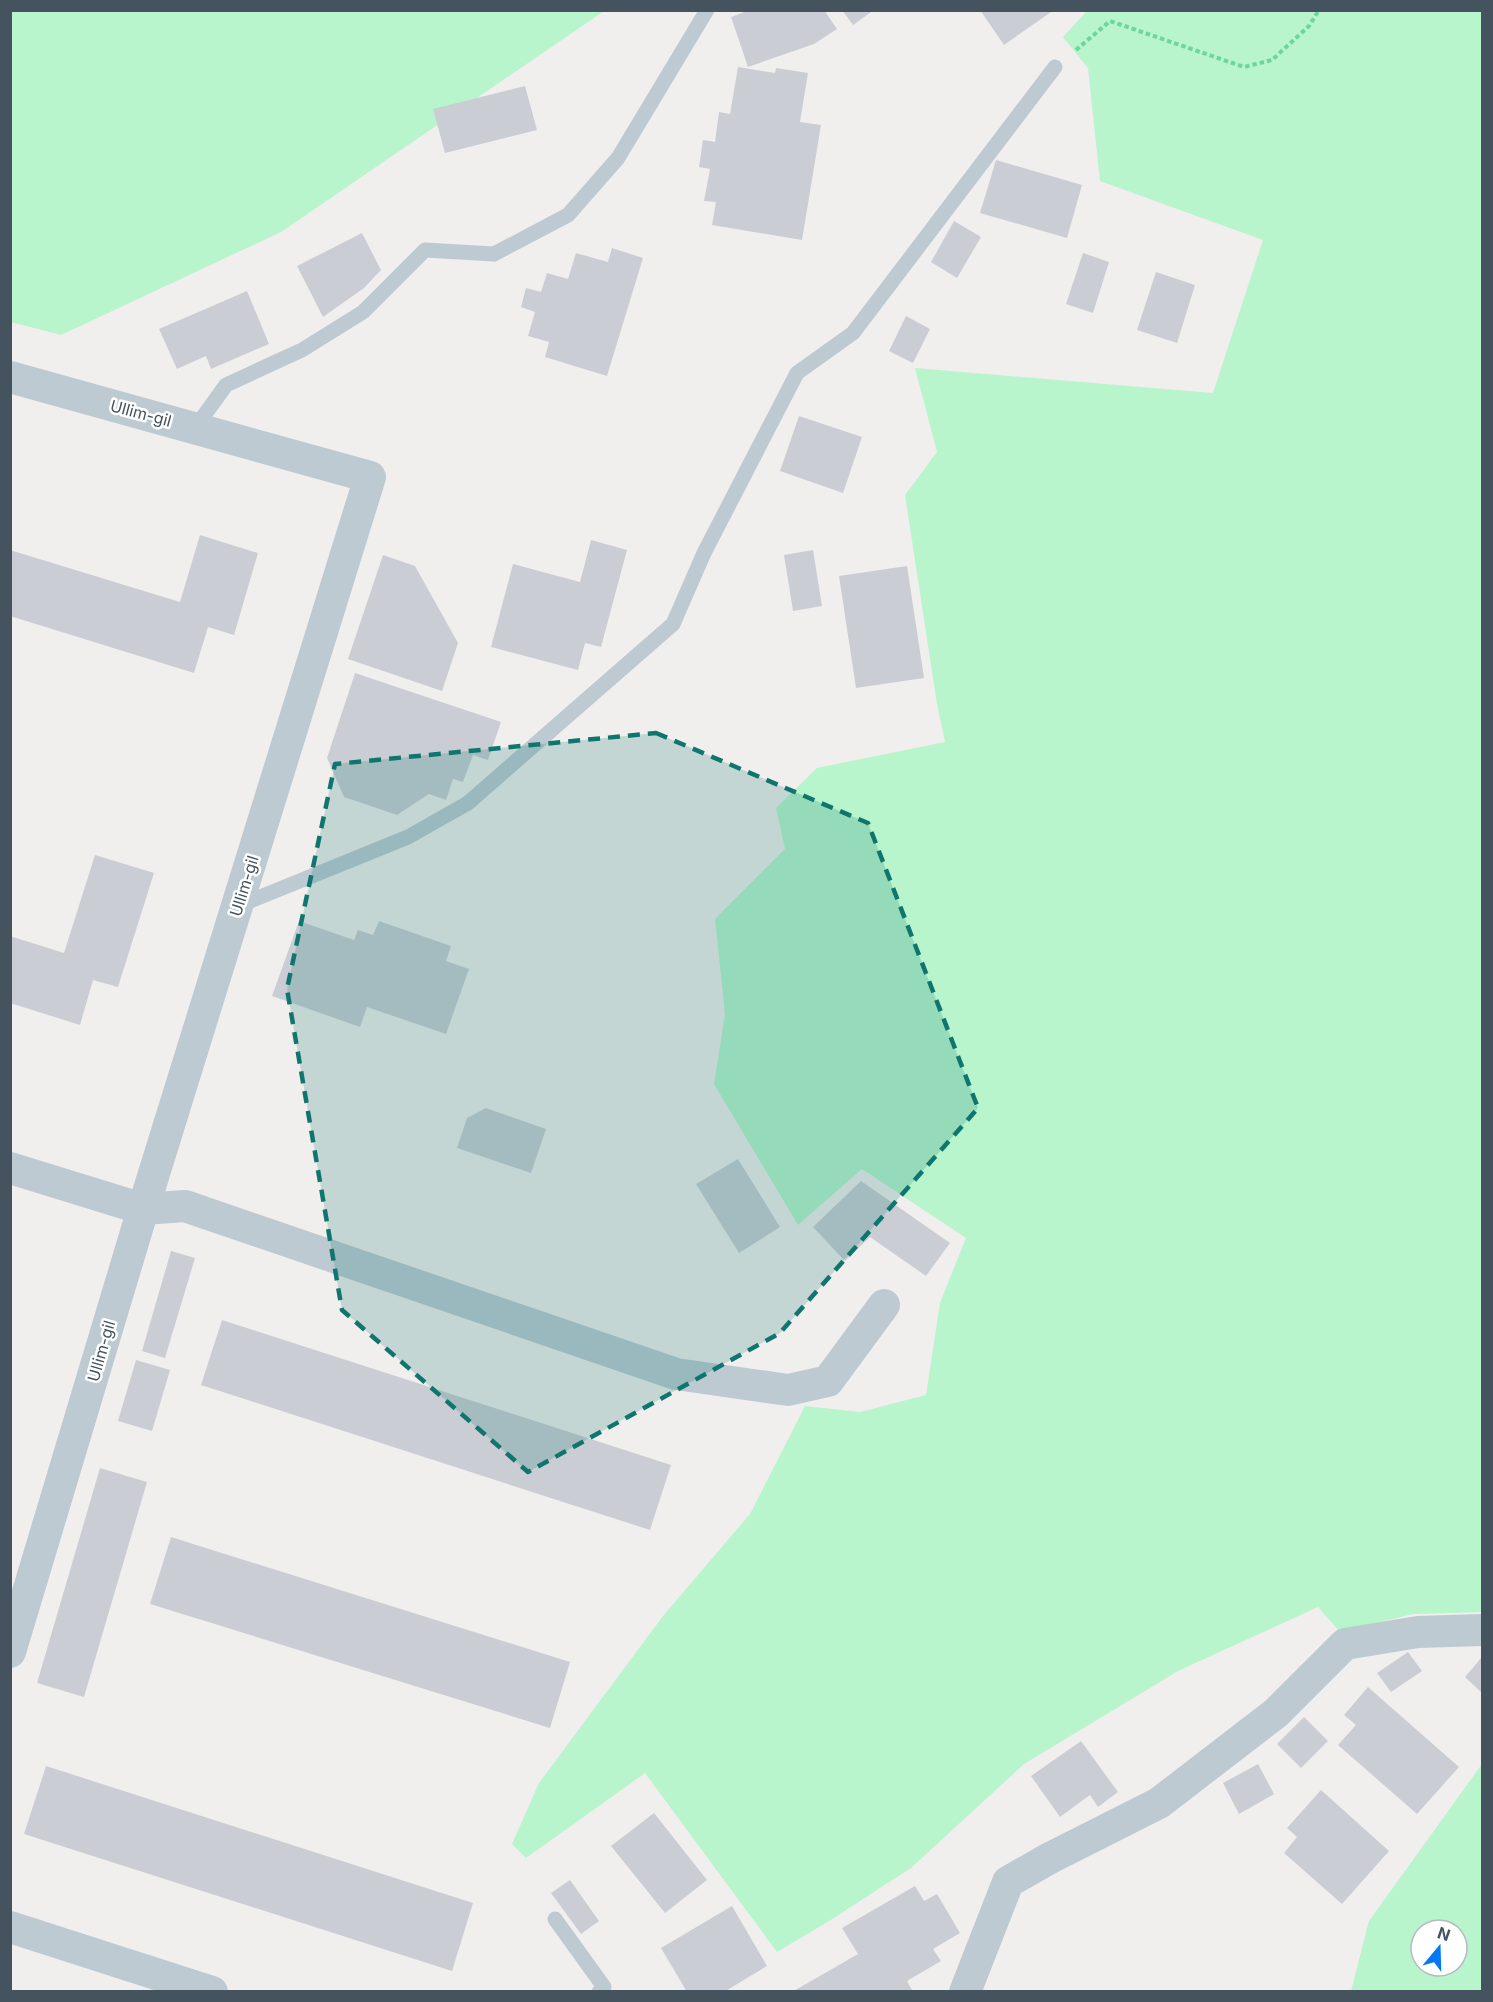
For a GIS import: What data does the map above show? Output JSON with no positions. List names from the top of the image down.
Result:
{
  "streets": {
    "street": ["Ullim-gil"]
  },
  "north": "top"
}
